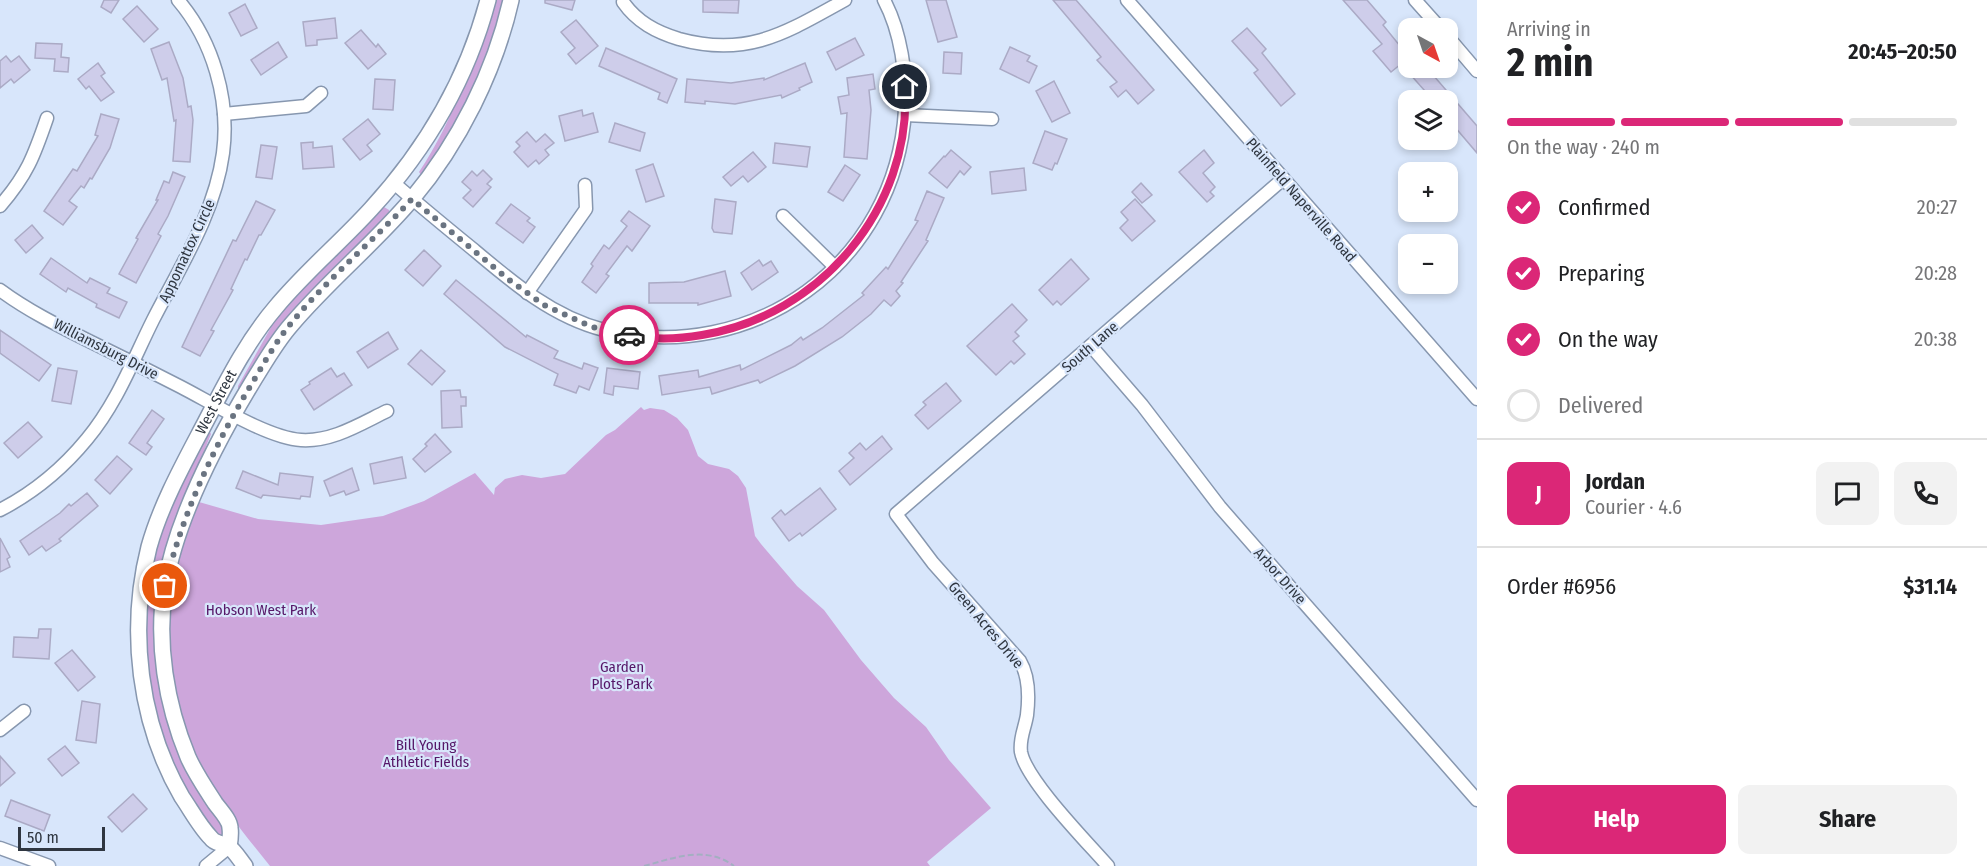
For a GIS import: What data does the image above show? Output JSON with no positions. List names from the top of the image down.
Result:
{
  "streets": {
    "street": [
      "Plainfield Naperville Road",
      "Appomattox Circle",
      "South Lane",
      "Williamsburg Drive",
      "West Street",
      "Arbor Drive",
      "Green Acres Drive"
    ]
  },
  "crossings": [
    ["Plainfield Naperville Road", "South Lane"],
    ["Appomattox Circle", "Williamsburg Drive"],
    ["South Lane", "Arbor Drive"],
    ["South Lane", "Green Acres Drive"],
    ["Williamsburg Drive", "West Street"]
  ],
  "parks": ["Hobson West Park", "Garden Plots Park", "Bill Young Athletic Fields"],
  "scale_bar": "50 m",
  "north": "bottom right",
  "page": {
    "heading": ["2 min", "Arriving in", "20:45–20:50"],
    "panel": [
      "Jordan",
      "Courier · 4.6",
      "Order #6956",
      "$31.14"
    ],
    "map_buttons": ["+", "−"],
    "bar": "On the way · 240 m",
    "list": [
      ["Confirmed", "20:27"],
      ["Preparing", "20:28"],
      ["On the way", "20:38"],
      "Delivered"
    ],
    "round": "J",
    "buttons": ["Help", "Share"],
    "scale": "50 m"
  }
}
